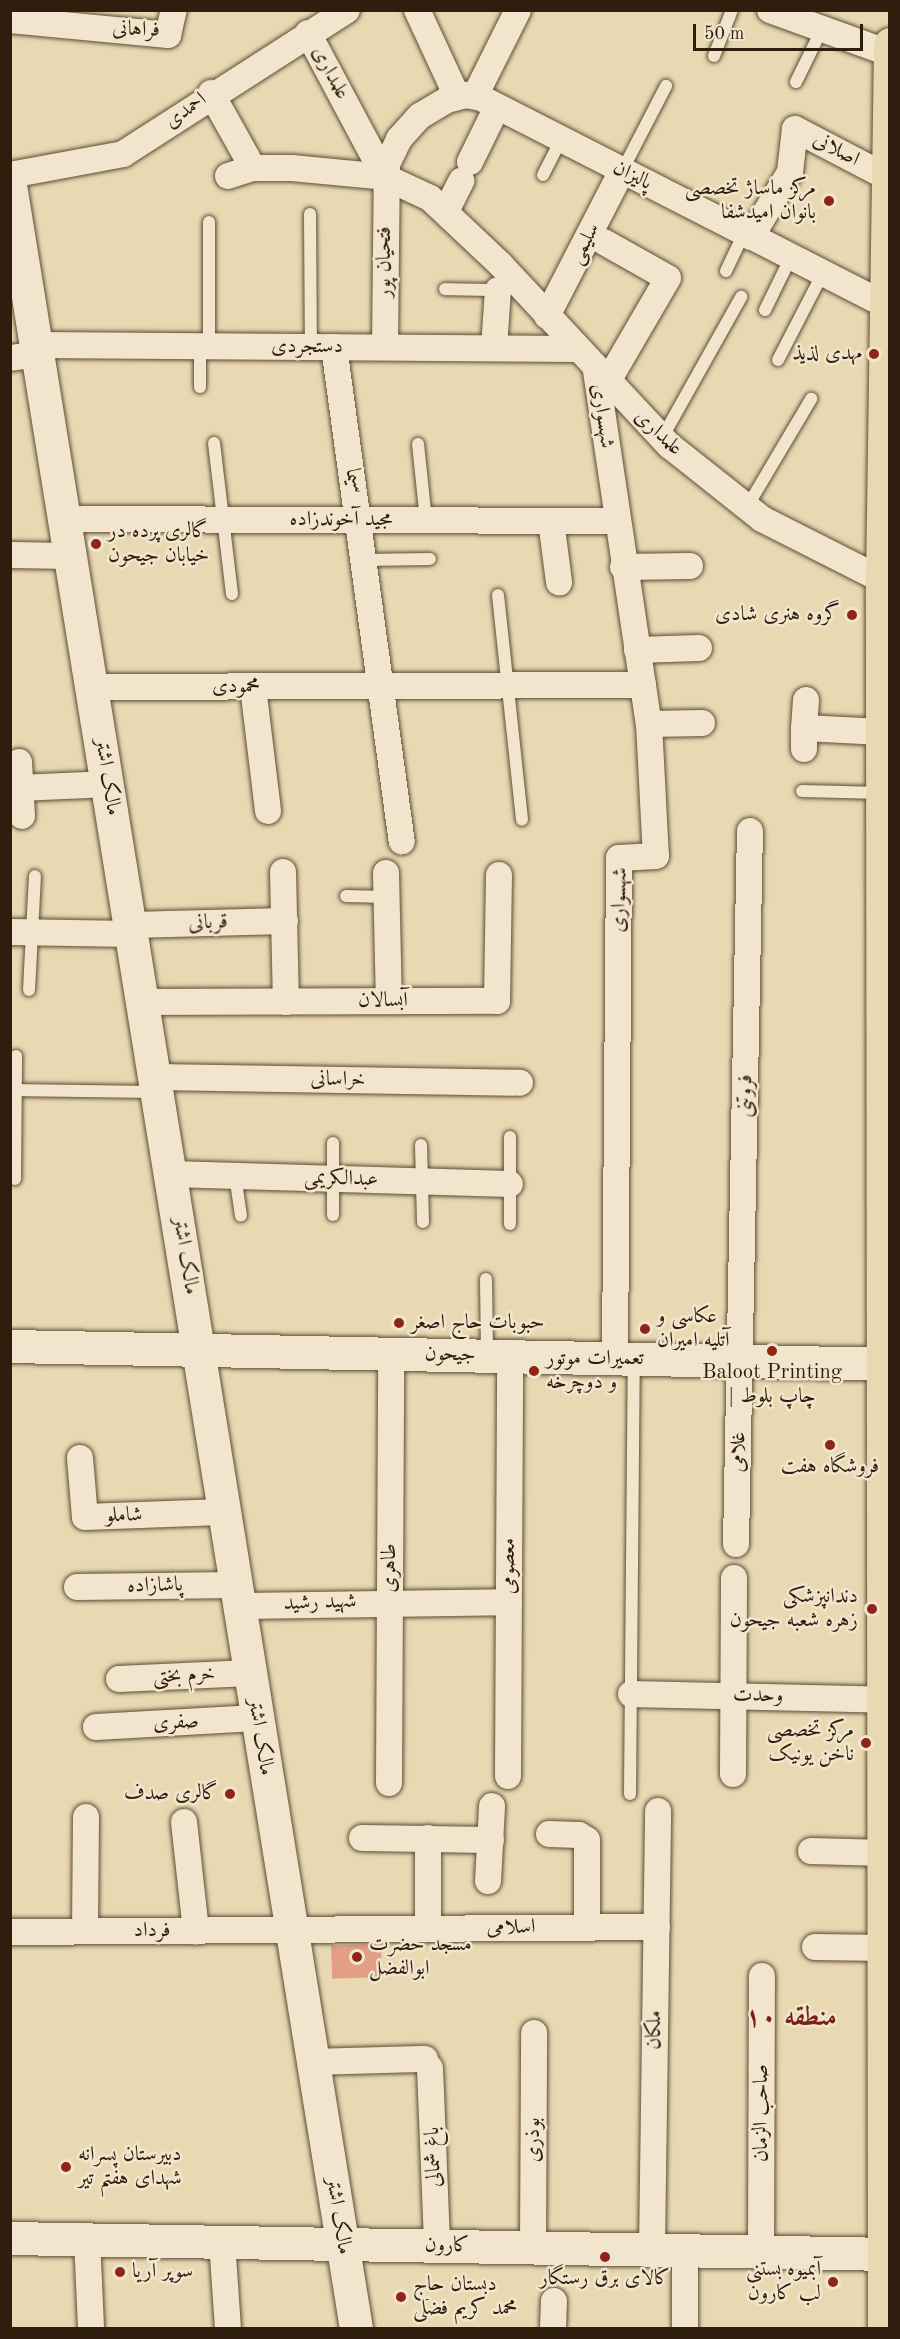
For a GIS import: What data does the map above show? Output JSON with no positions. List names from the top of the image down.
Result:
{
  "streets": {
    "main road": ["مالک اشتر", "جیحون", "کارون"],
    "street": [
      "فراهانی",
      "علمداری",
      "احمدی",
      "اصلانی",
      "پالیزان",
      "سلیمی",
      "فتحیان پور",
      "دستجردی",
      "شهسواری",
      "سیما",
      "مجید آخوندزاده",
      "محمودی",
      "قربانی",
      "آبسالان",
      "خراسانی",
      "فروتنی",
      "عبدالکریمی",
      "غلامی",
      "شاملو",
      "معصومی",
      "طاهری",
      "پاشازاده",
      "شهید رشید",
      "خرم بختی",
      "وحدت",
      "صفری",
      "اسلامی",
      "فرداد",
      "ملکان",
      "صاحب الزمان",
      "بوذری",
      "باغ شمالی"
    ]
  },
  "crossings": [
    ["علمداری", "احمدی"],
    ["علمداری", "سلیمی"],
    ["علمداری", "فتحیان پور"],
    ["علمداری", "دستجردی"],
    ["علمداری", "شهسواری"],
    ["احمدی", "مالک اشتر"],
    ["اصلانی", "پالیزان"],
    ["پالیزان", "سلیمی"],
    ["فتحیان پور", "دستجردی"],
    ["دستجردی", "سیما"],
    ["دستجردی", "مالک اشتر"],
    ["شهسواری", "مجید آخوندزاده"],
    ["شهسواری", "محمودی"],
    ["شهسواری", "جیحون"],
    ["سیما", "مجید آخوندزاده"],
    ["سیما", "محمودی"],
    ["مجید آخوندزاده", "مالک اشتر"],
    ["محمودی", "مالک اشتر"],
    ["مالک اشتر", "قربانی"],
    ["مالک اشتر", "آبسالان"],
    ["مالک اشتر", "خراسانی"],
    ["مالک اشتر", "عبدالکریمی"],
    ["مالک اشتر", "جیحون"],
    ["مالک اشتر", "شاملو"],
    ["مالک اشتر", "پاشازاده"],
    ["مالک اشتر", "شهید رشید"],
    ["مالک اشتر", "خرم بختی"],
    ["مالک اشتر", "صفری"],
    ["مالک اشتر", "اسلامی"],
    ["مالک اشتر", "فرداد"],
    ["مالک اشتر", "باغ شمالی"],
    ["مالک اشتر", "کارون"],
    ["فروتنی", "جیحون"],
    ["فروتنی", "غلامی"],
    ["جیحون", "غلامی"],
    ["جیحون", "معصومی"],
    ["جیحون", "طاهری"],
    ["معصومی", "شهید رشید"],
    ["طاهری", "شهید رشید"],
    ["پاشازاده", "شهید رشید"],
    ["اسلامی", "فرداد"],
    ["اسلامی", "ملکان"],
    ["ملکان", "کارون"],
    ["صاحب الزمان", "کارون"],
    ["بوذری", "کارون"],
    ["باغ شمالی", "کارون"]
  ],
  "districts": ["منطقه ۱۰"],
  "places": [
    "مرکز ماساژ تخصصی بانوان امیدشفا",
    "مهدی لذیذ",
    "گالری پرده در خیابان جیحون",
    "گروه هنری شادی",
    "حبوبات حاج اصغر",
    "عکاسی و آتلیه امیران",
    "Baloot Printing | چاپ بلوط",
    "تعمیرات موتور و دوچرخه",
    "فروشگاه هفت",
    "دندانپزشکی زهره شعبه جیحون",
    "مرکز تخصصی ناخن یونیک",
    "گالری صدف",
    "مسجد حضرت ابوالفضل",
    "دبیرستان پسرانه شهدای هفتم تیر",
    "کالای برق رستگار",
    "سوپر آریا",
    "آبمیوه بستنی لب کارون",
    "دبستان حاج محمد کریم فضلی"
  ],
  "scale_bar": "50 m"
}
